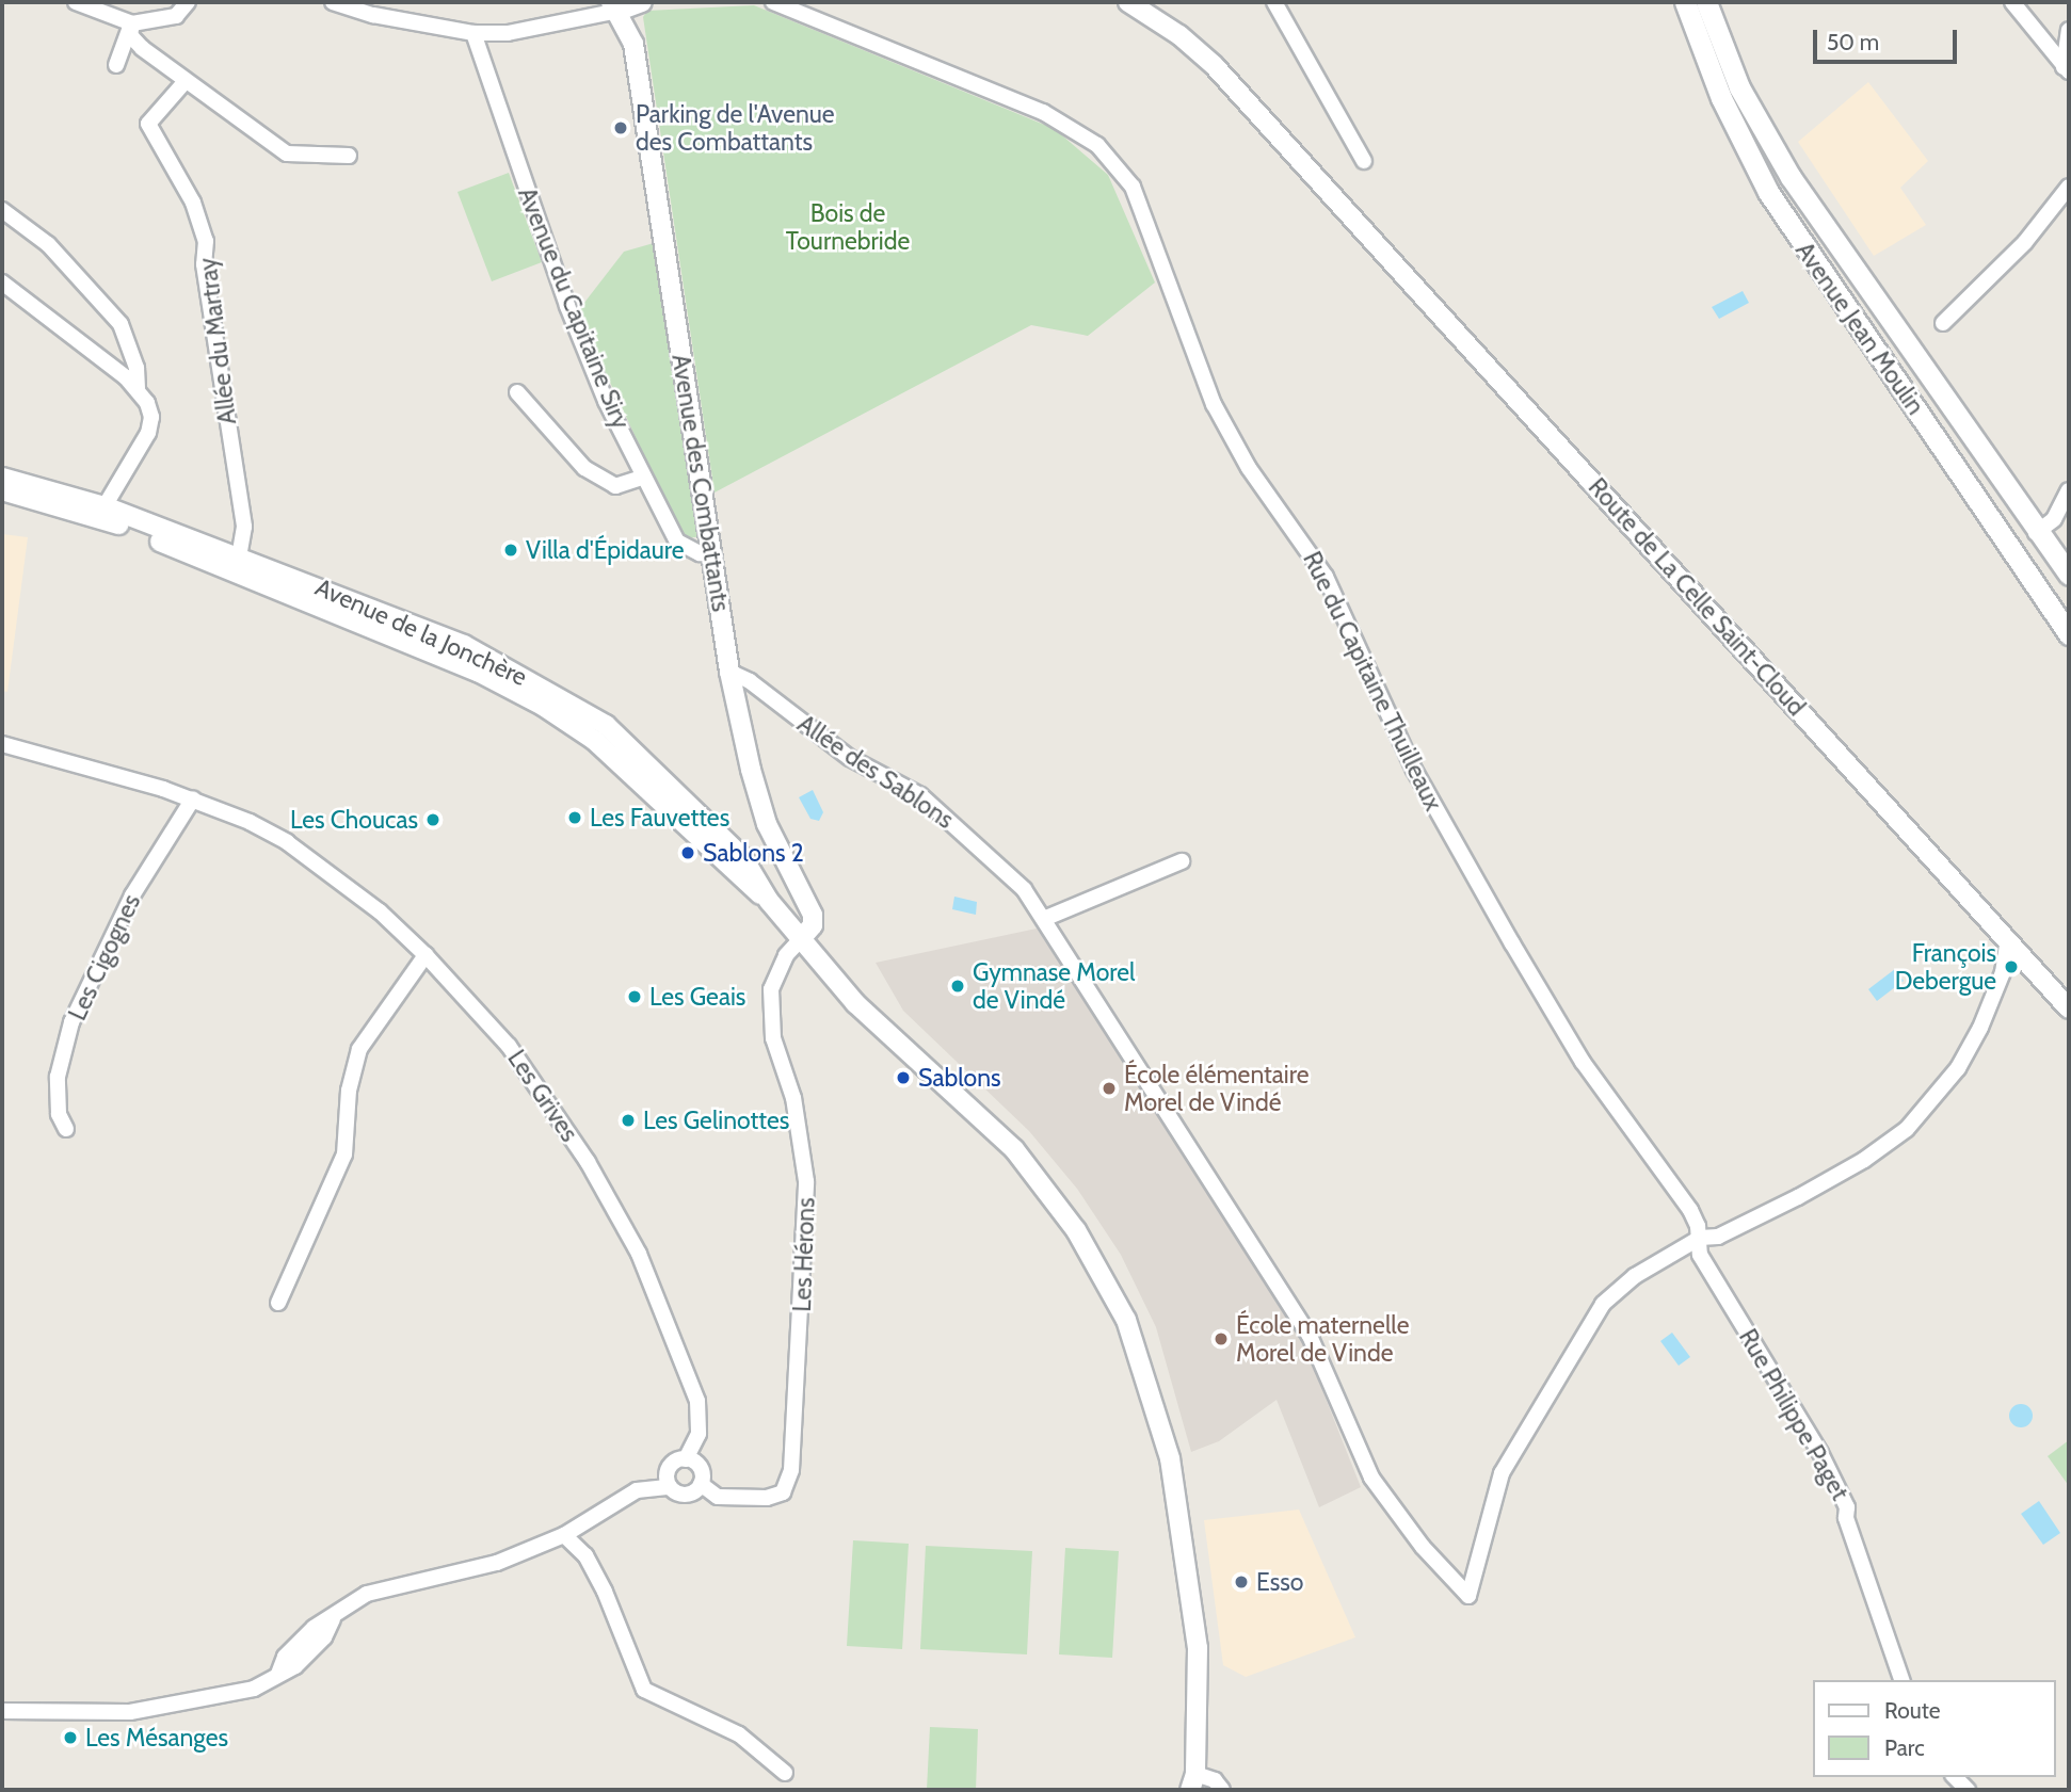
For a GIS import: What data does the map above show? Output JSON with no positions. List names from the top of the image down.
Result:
{
  "streets": {
    "main road": ["Avenue Jean Moulin"],
    "street": [
      "Avenue du Capitaine Siry",
      "Allée du Martray",
      "Avenue des Combattants",
      "Route de La Celle Saint-Cloud",
      "Avenue de la Jonchère",
      "Rue du Capitaine Thuilleaux",
      "Allée des Sablons",
      "Les Cigognes",
      "Les Grives",
      "Les Hérons",
      "Rue Philippe Paget"
    ]
  },
  "crossings": [
    ["Avenue du Capitaine Siry", "Avenue des Combattants"],
    ["Allée du Martray", "Avenue de la Jonchère"],
    ["Avenue des Combattants", "Avenue de la Jonchère"],
    ["Avenue des Combattants", "Allée des Sablons"],
    ["Avenue des Combattants", "Les Hérons"],
    ["Avenue de la Jonchère", "Les Hérons"],
    ["Rue du Capitaine Thuilleaux", "Allée des Sablons"],
    ["Rue du Capitaine Thuilleaux", "Rue Philippe Paget"],
    ["Allée des Sablons", "Rue Philippe Paget"],
    ["Les Cigognes", "Les Grives"],
    ["Les Grives", "Les Hérons"]
  ],
  "parks": ["Bois de Tournebride"],
  "places": [
    "Parking de l'Avenue des Combattants",
    "Villa d'Épidaure",
    "Les Fauvettes",
    "Les Choucas",
    "Sablons 2",
    "François Debergue",
    "Gymnase Morel de Vindé",
    "Les Geais",
    "Sablons",
    "École élémentaire Morel de Vindé",
    "Les Gelinottes",
    "École maternelle Morel de Vinde",
    "Esso",
    "Les Mésanges"
  ],
  "legend": ["Route", "Parc"],
  "scale_bar": "50 m"
}
